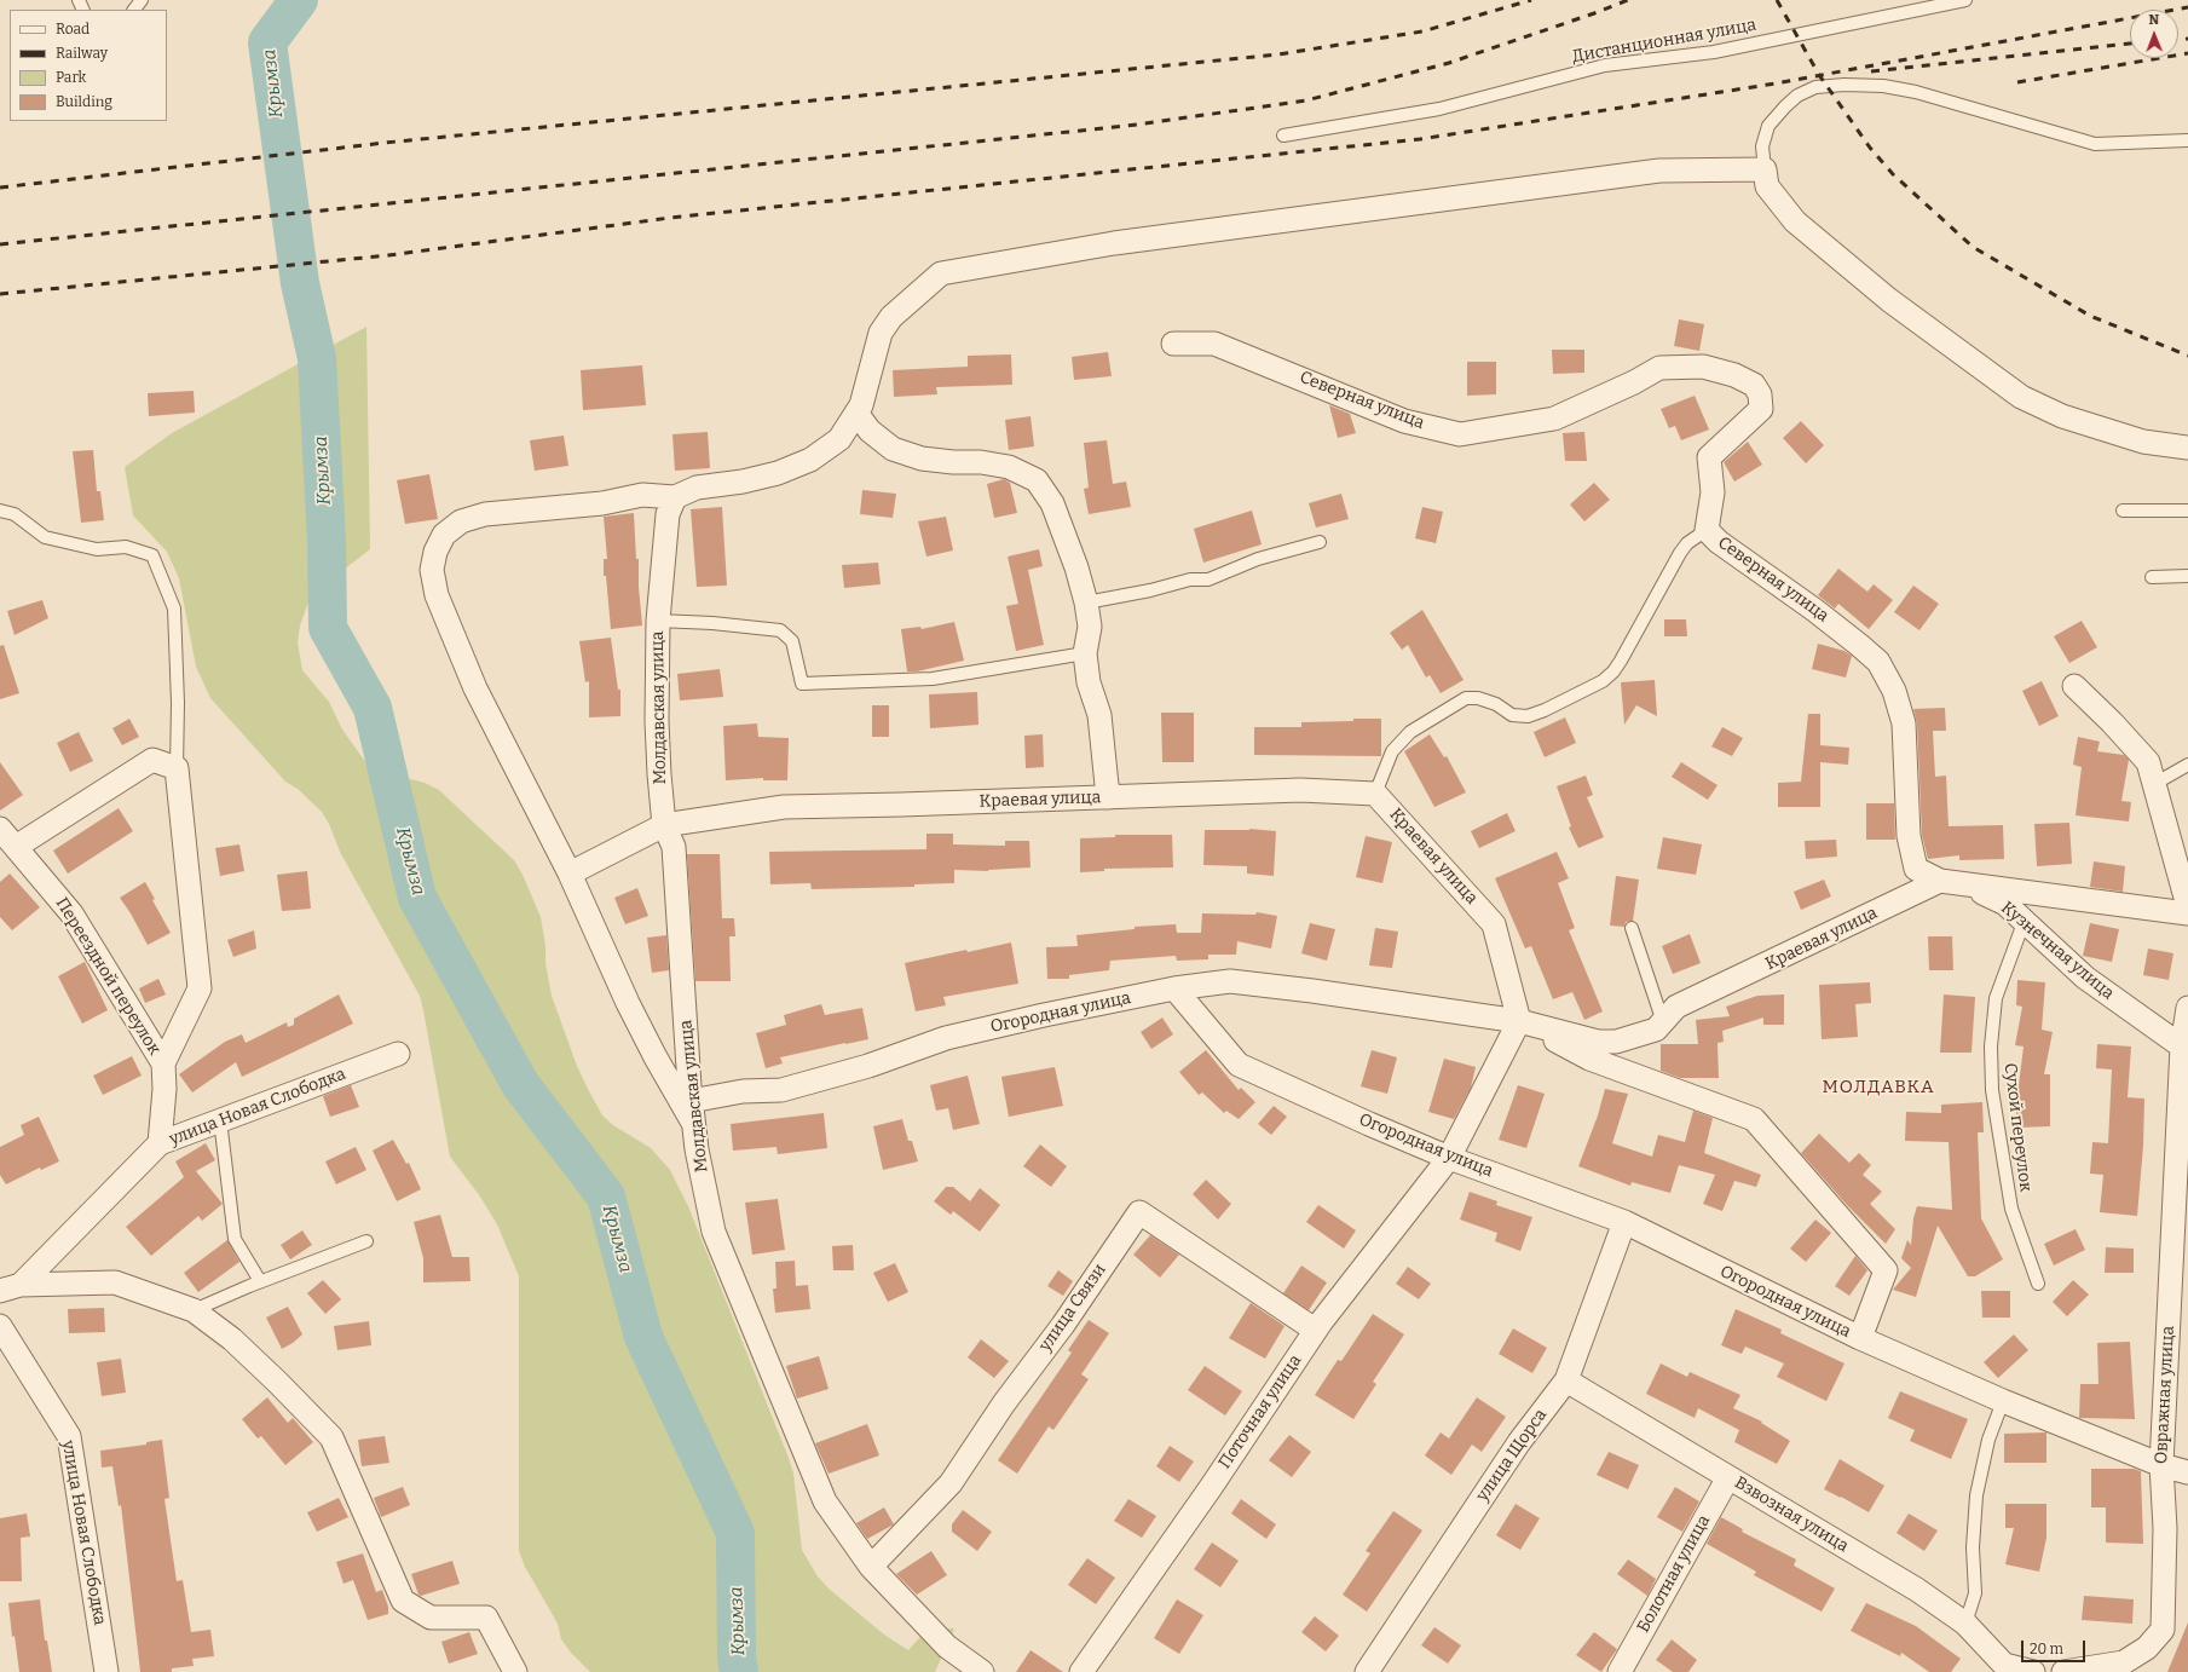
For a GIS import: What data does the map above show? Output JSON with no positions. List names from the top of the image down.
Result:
{
  "streets": {
    "street": [
      "Северная улица",
      "Молдавская улица",
      "Краевая улица",
      "Кузнечная улица",
      "Переездной переулок",
      "Огородная улица",
      "улица Новая Слободка",
      "улица Связи",
      "Овражная улица",
      "Поточная улица",
      "улица Щорса",
      "Взвозная улица",
      "Болотная улица"
    ],
    "lane": ["Дистанционная улица", "Сухой переулок"]
  },
  "crossings": [
    ["Северная улица", "Краевая улица"],
    ["Молдавская улица", "Краевая улица"],
    ["Молдавская улица", "Огородная улица"],
    ["Молдавская улица", "улица Связи"],
    ["Краевая улица", "Поточная улица"],
    ["Кузнечная улица", "Сухой переулок"],
    ["Кузнечная улица", "Овражная улица"],
    ["Переездной переулок", "улица Новая Слободка"],
    ["Огородная улица", "Овражная улица"],
    ["Огородная улица", "Поточная улица"],
    ["Огородная улица", "улица Щорса"],
    ["улица Связи", "Поточная улица"],
    ["улица Щорса", "Взвозная улица"],
    ["Взвозная улица", "Болотная улица"]
  ],
  "districts": ["МОЛДАВКА"],
  "water": ["Крымза"],
  "legend": [
    "Road",
    "Railway",
    "Park",
    "Building"
  ],
  "scale_bar": "20 m",
  "north": "top"
}
